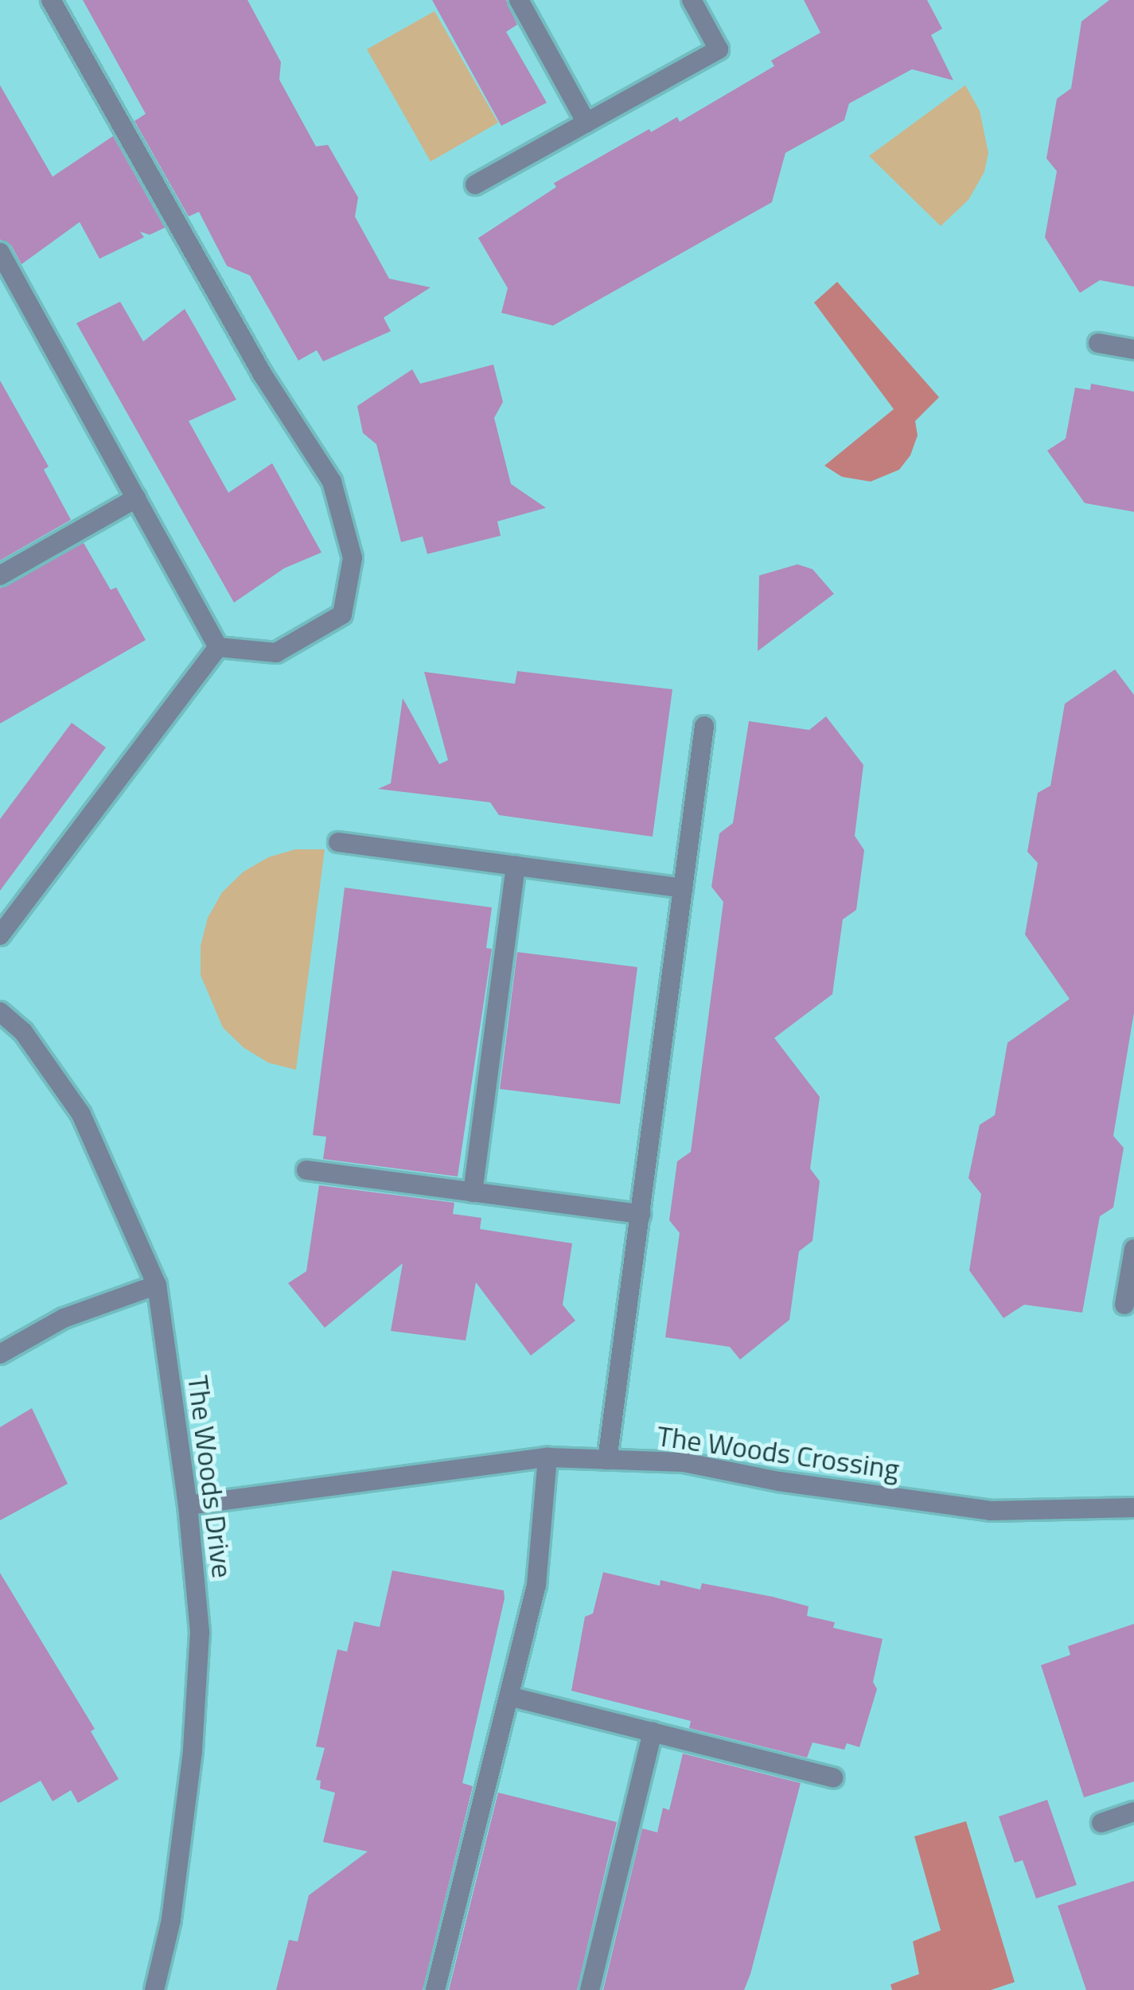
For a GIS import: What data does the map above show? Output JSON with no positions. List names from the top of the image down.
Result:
{
  "streets": {
    "lane": ["The Woods Crossing", "The Woods Drive"]
  },
  "crossings": [
    ["The Woods Crossing", "The Woods Drive"]
  ]
}
